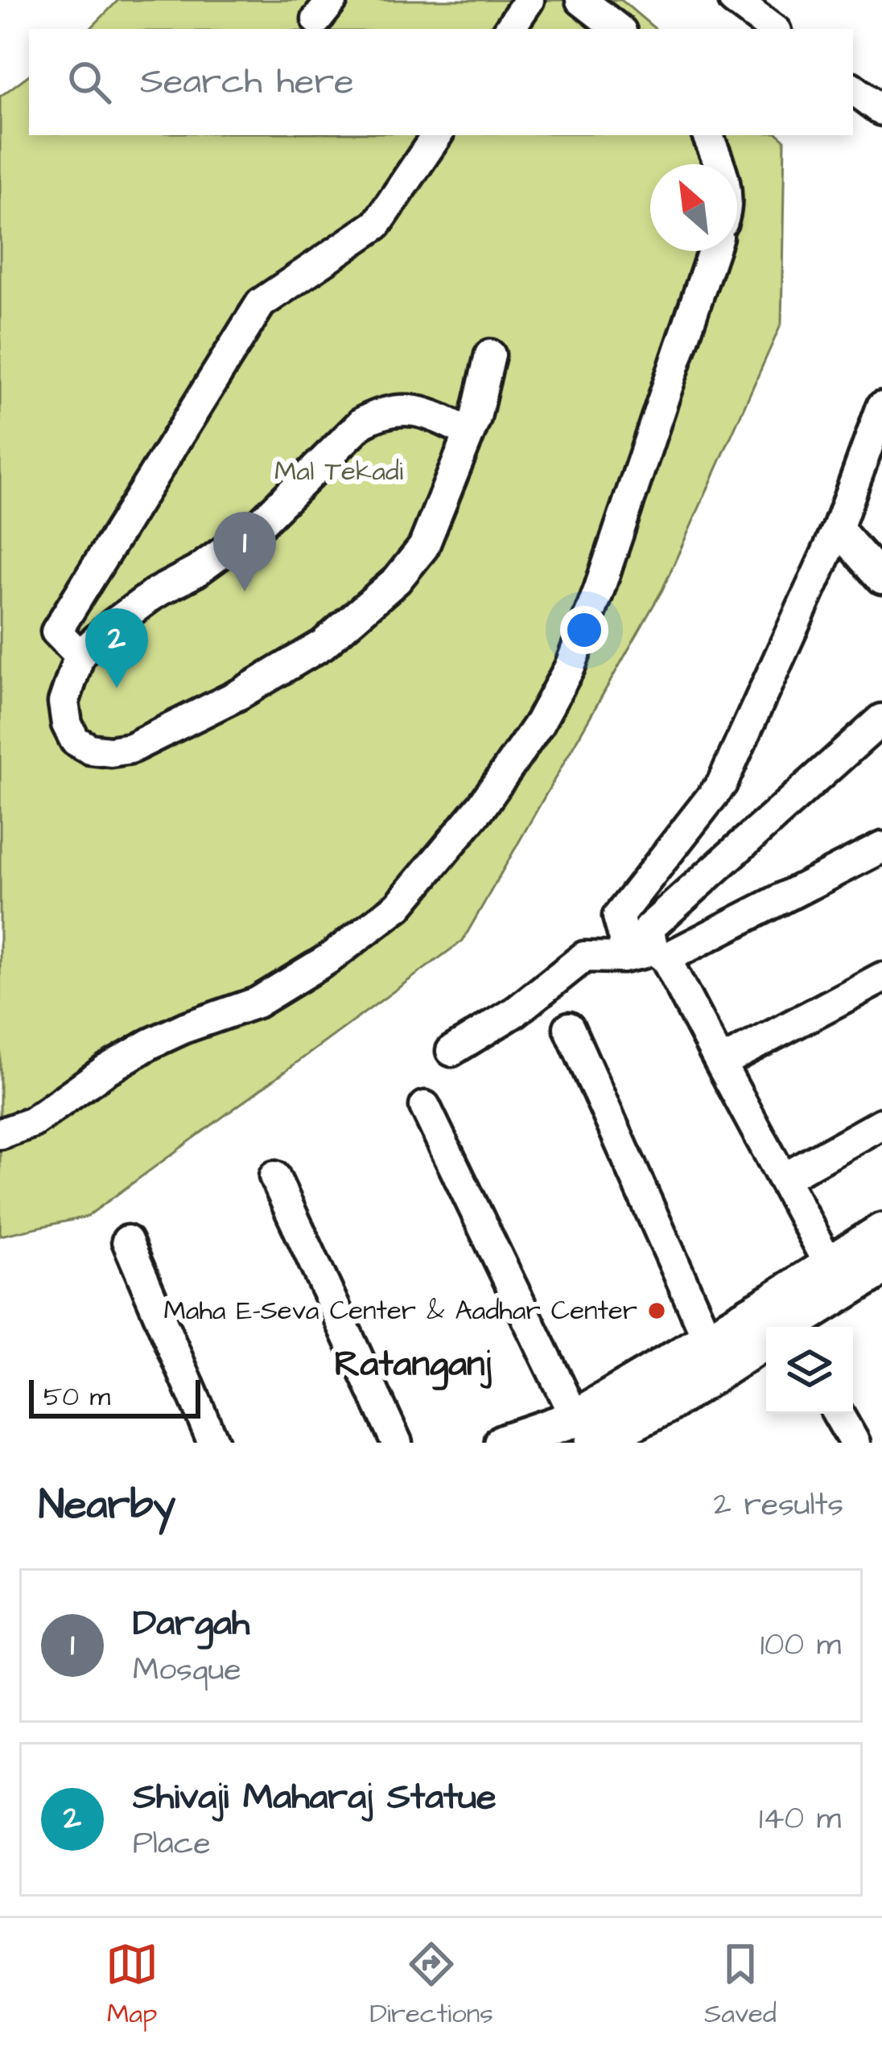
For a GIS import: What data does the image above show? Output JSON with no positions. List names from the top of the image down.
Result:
{
  "districts": ["Ratanganj"],
  "parks": ["Mal Tekadi"],
  "places": ["Maha E-Seva Center & Aadhar Center"],
  "scale_bar": "50 m",
  "north": "top left",
  "page": {
    "search": "Search here",
    "pins": ["1", "2"],
    "scale": "50 m",
    "heading": ["Nearby", "2 results"],
    "list": [
      {
        "mark": "1",
        "name": "Dargah",
        "note": "Mosque",
        "value": "100 m"
      },
      {
        "mark": "2",
        "name": "Shivaji Maharaj Statue",
        "note": "Place",
        "value": "140 m"
      }
    ],
    "nav": ["Map", "Directions", "Saved"]
  }
}
